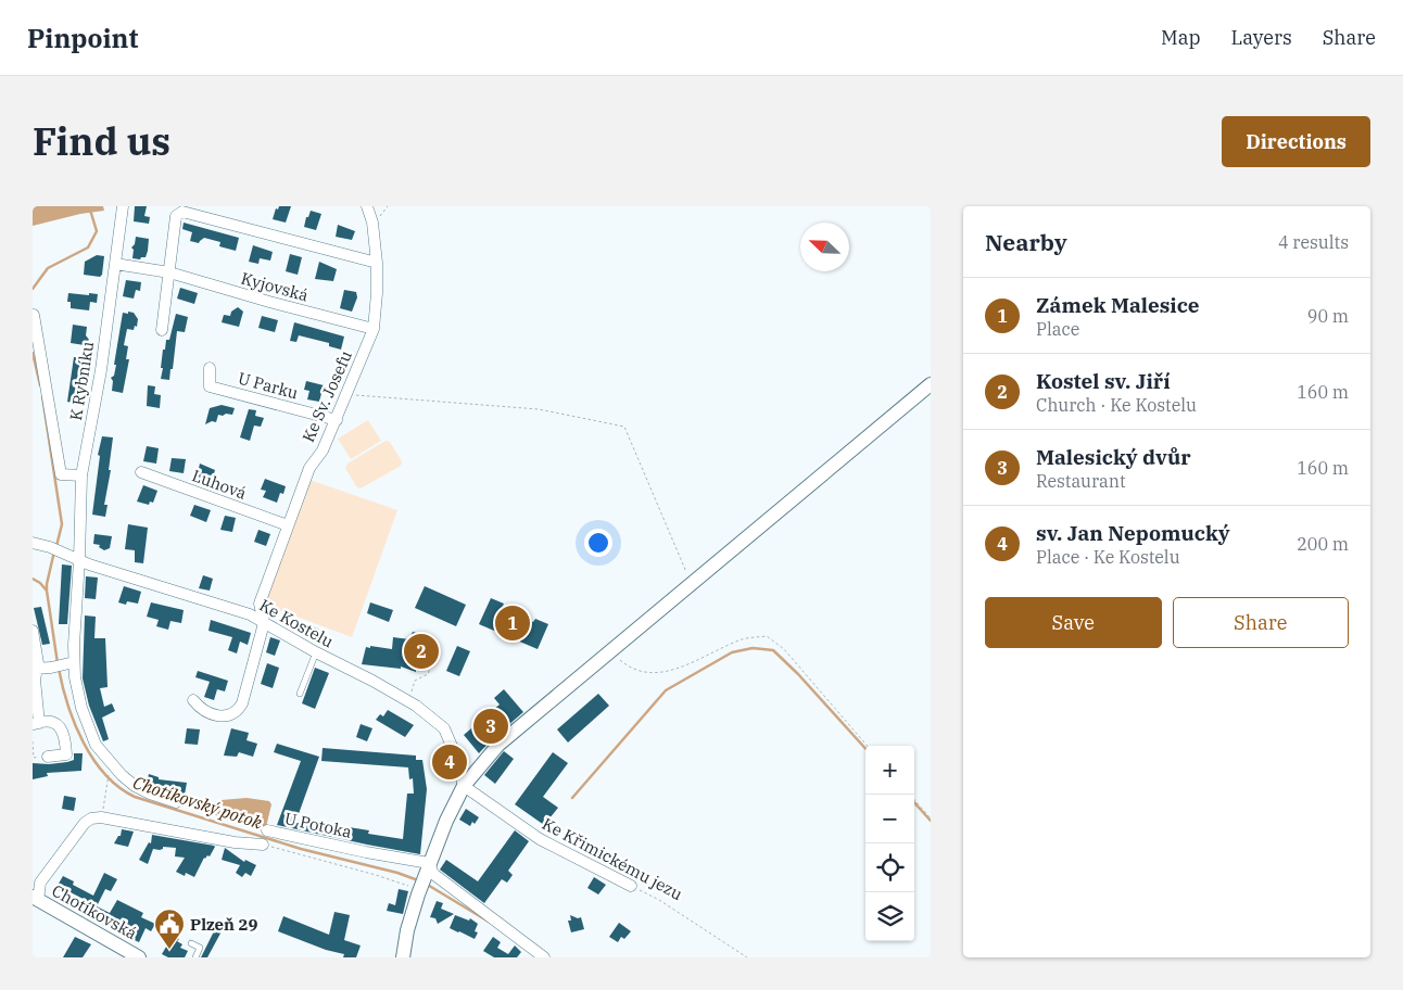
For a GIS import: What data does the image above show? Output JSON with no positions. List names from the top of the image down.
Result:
{
  "streets": {
    "street": [
      "Kyjovská",
      "K Rybníku",
      "U Parku",
      "Ke Sv. Josefu",
      "Luhová",
      "Ke Kostelu",
      "U Potoka",
      "Ke Křimickému jezu",
      "Chotíkovská"
    ]
  },
  "crossings": [
    ["Kyjovská", "K Rybníku"],
    ["Kyjovská", "Ke Sv. Josefu"],
    ["K Rybníku", "Ke Kostelu"],
    ["U Parku", "Ke Sv. Josefu"],
    ["Ke Sv. Josefu", "Luhová"],
    ["Ke Sv. Josefu", "Ke Kostelu"],
    ["Ke Kostelu", "Ke Křimickému jezu"]
  ],
  "water": ["Chotíkovský potok"],
  "places": {
    "public building": ["Plzeň 29"]
  },
  "north": "top left",
  "page": {
    "header": "Pinpoint",
    "nav": ["Map", "Layers", "Share"],
    "title": "Find us",
    "buttons": [
      "Directions",
      ["Save", "Share"]
    ],
    "heading": ["Nearby", "4 results"],
    "list": [
      {
        "mark": "1",
        "name": "Zámek Malesice",
        "note": "Place",
        "value": "90 m"
      },
      {
        "mark": "2",
        "name": "Kostel sv. Jiří",
        "note": "Church · Ke Kostelu",
        "value": "160 m"
      },
      {
        "mark": "3",
        "name": "Malesický dvůr",
        "note": "Restaurant",
        "value": "160 m"
      },
      {
        "mark": "4",
        "name": "sv. Jan Nepomucký",
        "note": "Place · Ke Kostelu",
        "value": "200 m"
      }
    ],
    "pins": [
      "1",
      "2",
      "3",
      "4"
    ],
    "map_buttons": ["+", "−"]
  }
}
